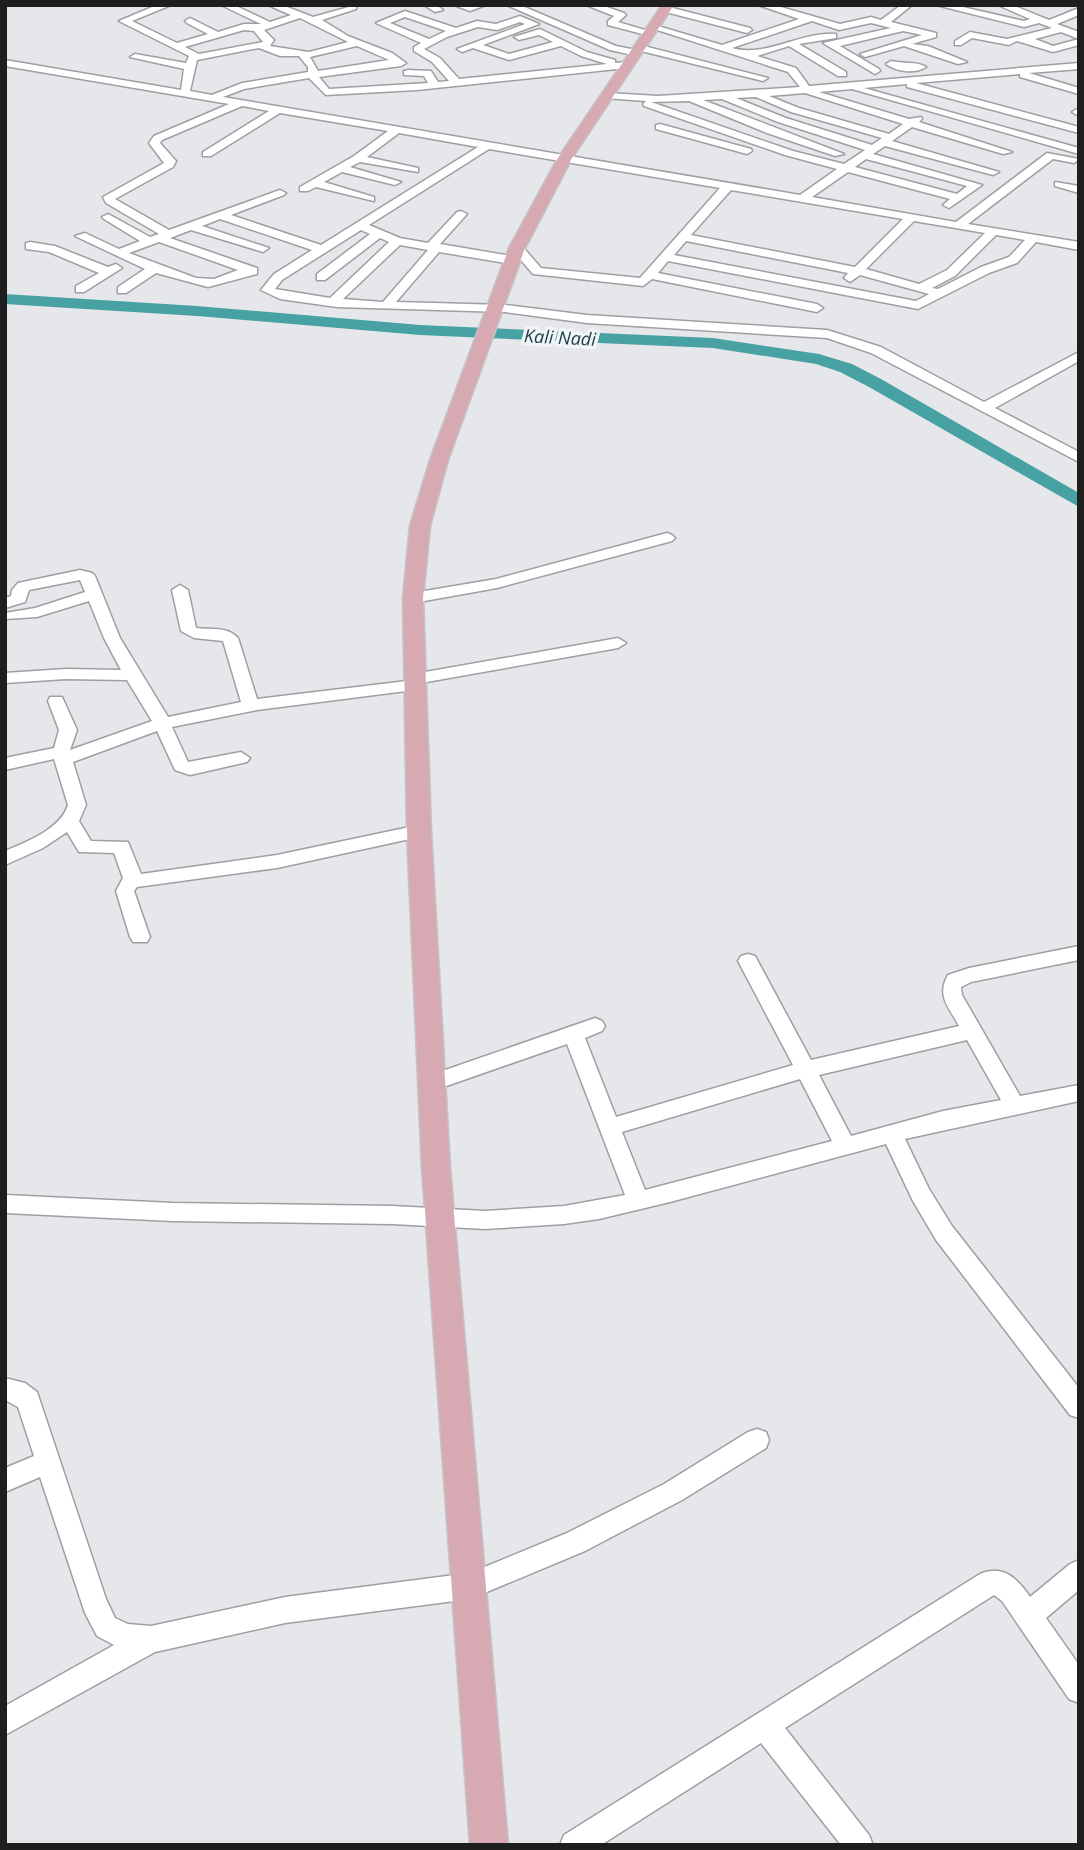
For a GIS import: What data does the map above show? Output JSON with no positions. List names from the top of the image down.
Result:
{
  "water": ["Kali Nadi"]
}
